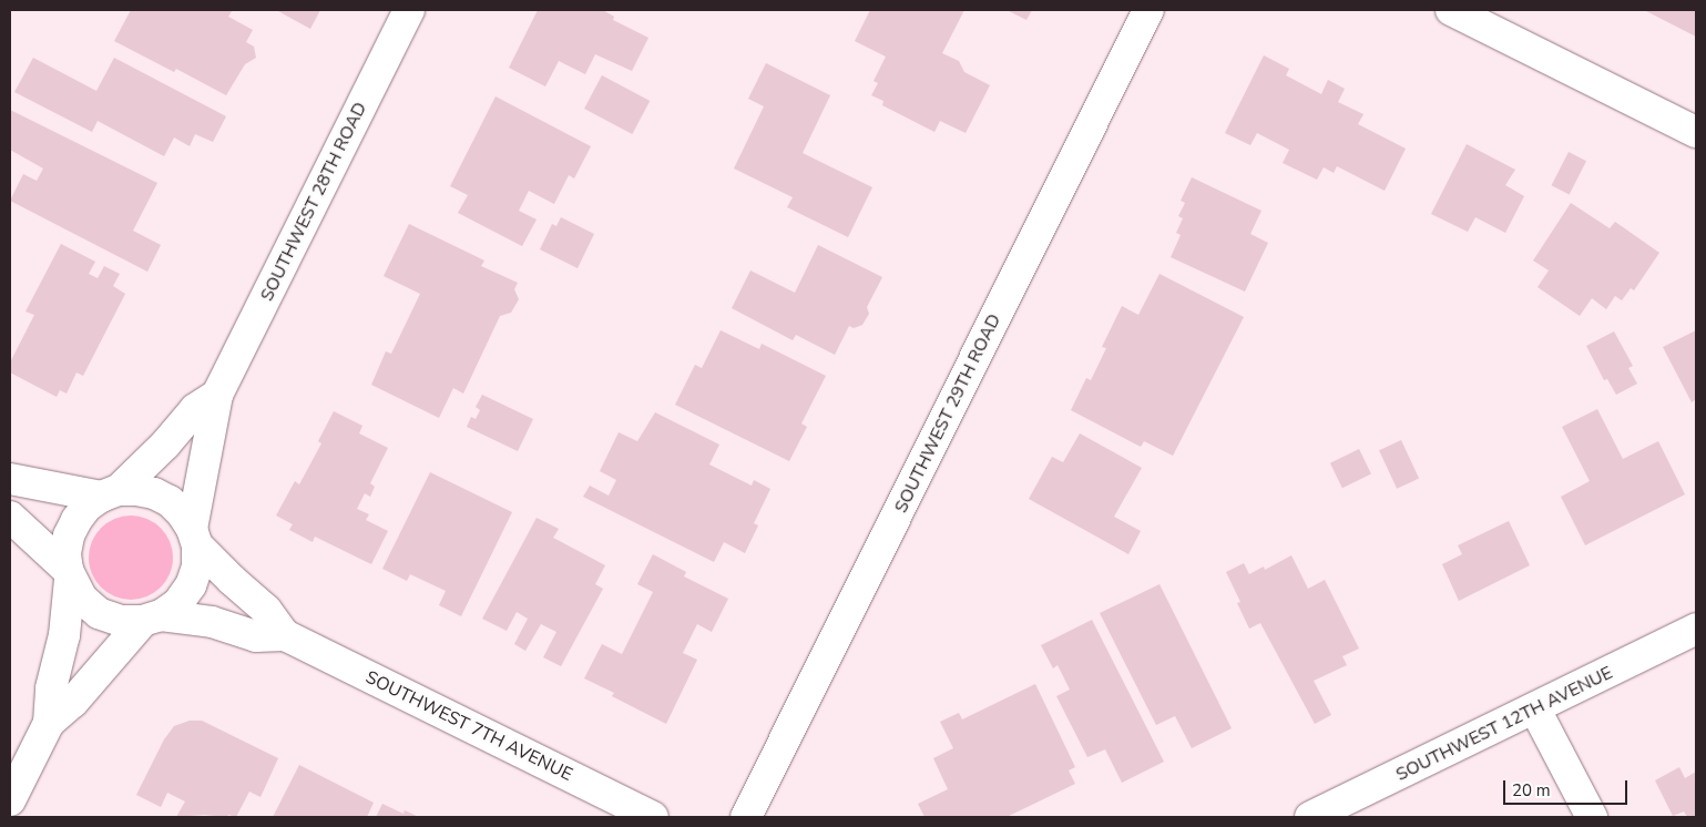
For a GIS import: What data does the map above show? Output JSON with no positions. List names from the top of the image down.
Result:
{
  "streets": {
    "street": [
      "SOUTHWEST 28TH ROAD",
      "SOUTHWEST 29TH ROAD",
      "SOUTHWEST 12TH AVENUE",
      "SOUTHWEST 7TH AVENUE"
    ]
  },
  "crossings": [
    ["SOUTHWEST 28TH ROAD", "SOUTHWEST 7TH AVENUE"]
  ],
  "scale_bar": "20 m"
}
